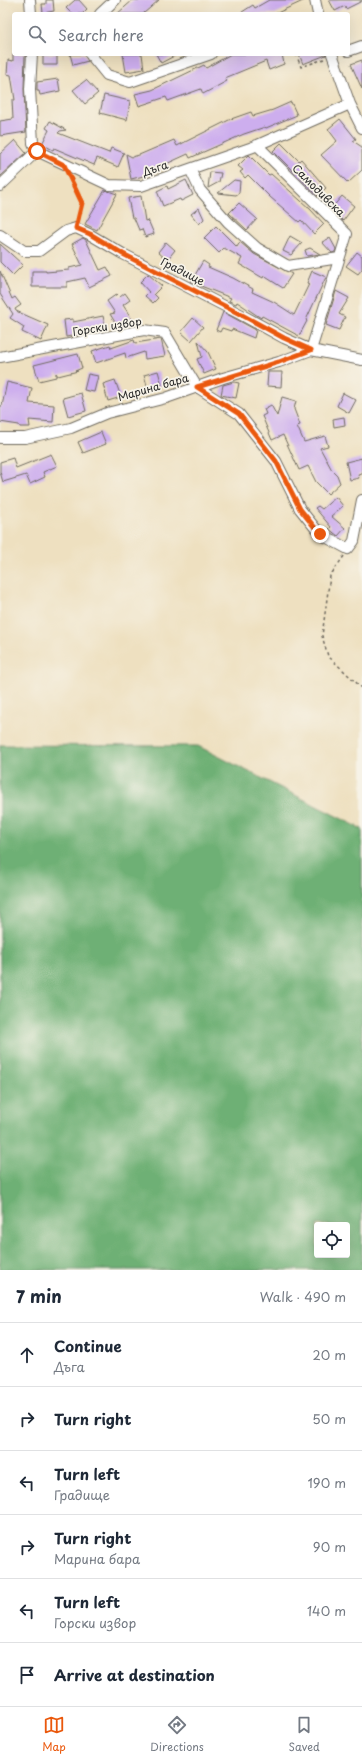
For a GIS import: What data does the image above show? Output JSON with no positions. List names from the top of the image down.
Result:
{
  "streets": {
    "street": [
      "Дъга",
      "Самодивска",
      "Градище",
      "Горски извор",
      "Марина бара"
    ]
  },
  "crossings": [
    ["Дъга", "Самодивска"],
    ["Самодивска", "Градище"],
    ["Самодивска", "Марина бара"],
    ["Градище", "Марина бара"],
    ["Горски извор", "Марина бара"]
  ],
  "page": {
    "search": "Search here",
    "heading": ["7 min", "Walk · 490 m"],
    "list": [
      ["Continue", "Дъга", "20 m"],
      ["Turn right", "50 m"],
      ["Turn left", "Градище", "190 m"],
      ["Turn right", "Марина бара", "90 m"],
      ["Turn left", "Горски извор", "140 m"],
      "Arrive at destination"
    ],
    "nav": ["Map", "Directions", "Saved"]
  }
}
